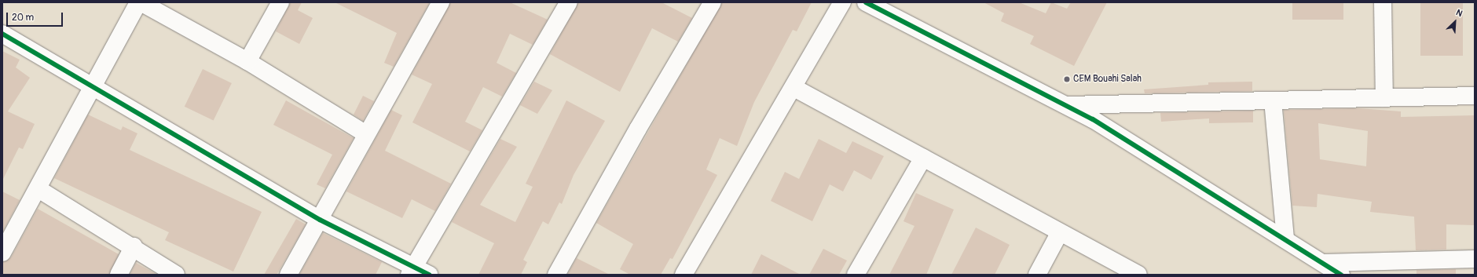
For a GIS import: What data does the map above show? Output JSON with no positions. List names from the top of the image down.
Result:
{
  "places": ["CEM Bouahi Salah"],
  "scale_bar": "20 m",
  "north": "top right"
}
